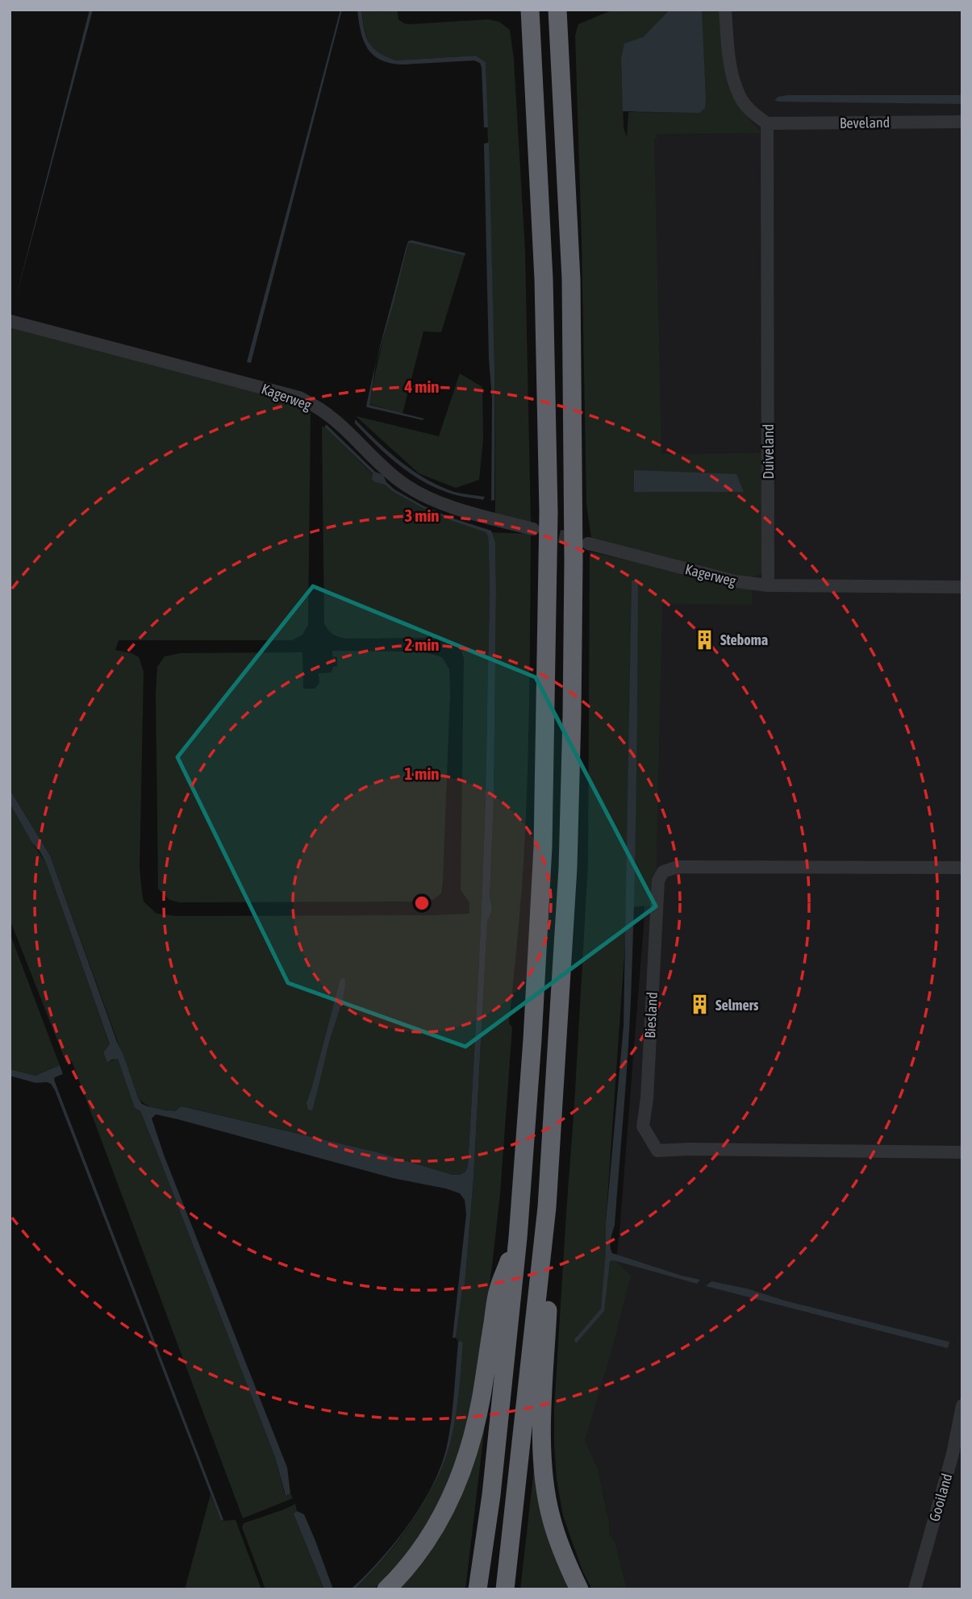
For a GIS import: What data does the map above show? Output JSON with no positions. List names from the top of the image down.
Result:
{
  "streets": {
    "street": [
      "Beveland",
      "Kagerweg",
      "Duiveland",
      "Biesland",
      "Gooiland"
    ]
  },
  "crossings": [
    ["Beveland", "Duiveland"],
    ["Kagerweg", "Duiveland"]
  ],
  "places": {
    "building": ["Steboma", "Selmers"]
  },
  "rings": [
    "4 min",
    "3 min",
    "2 min",
    "1 min"
  ]
}
